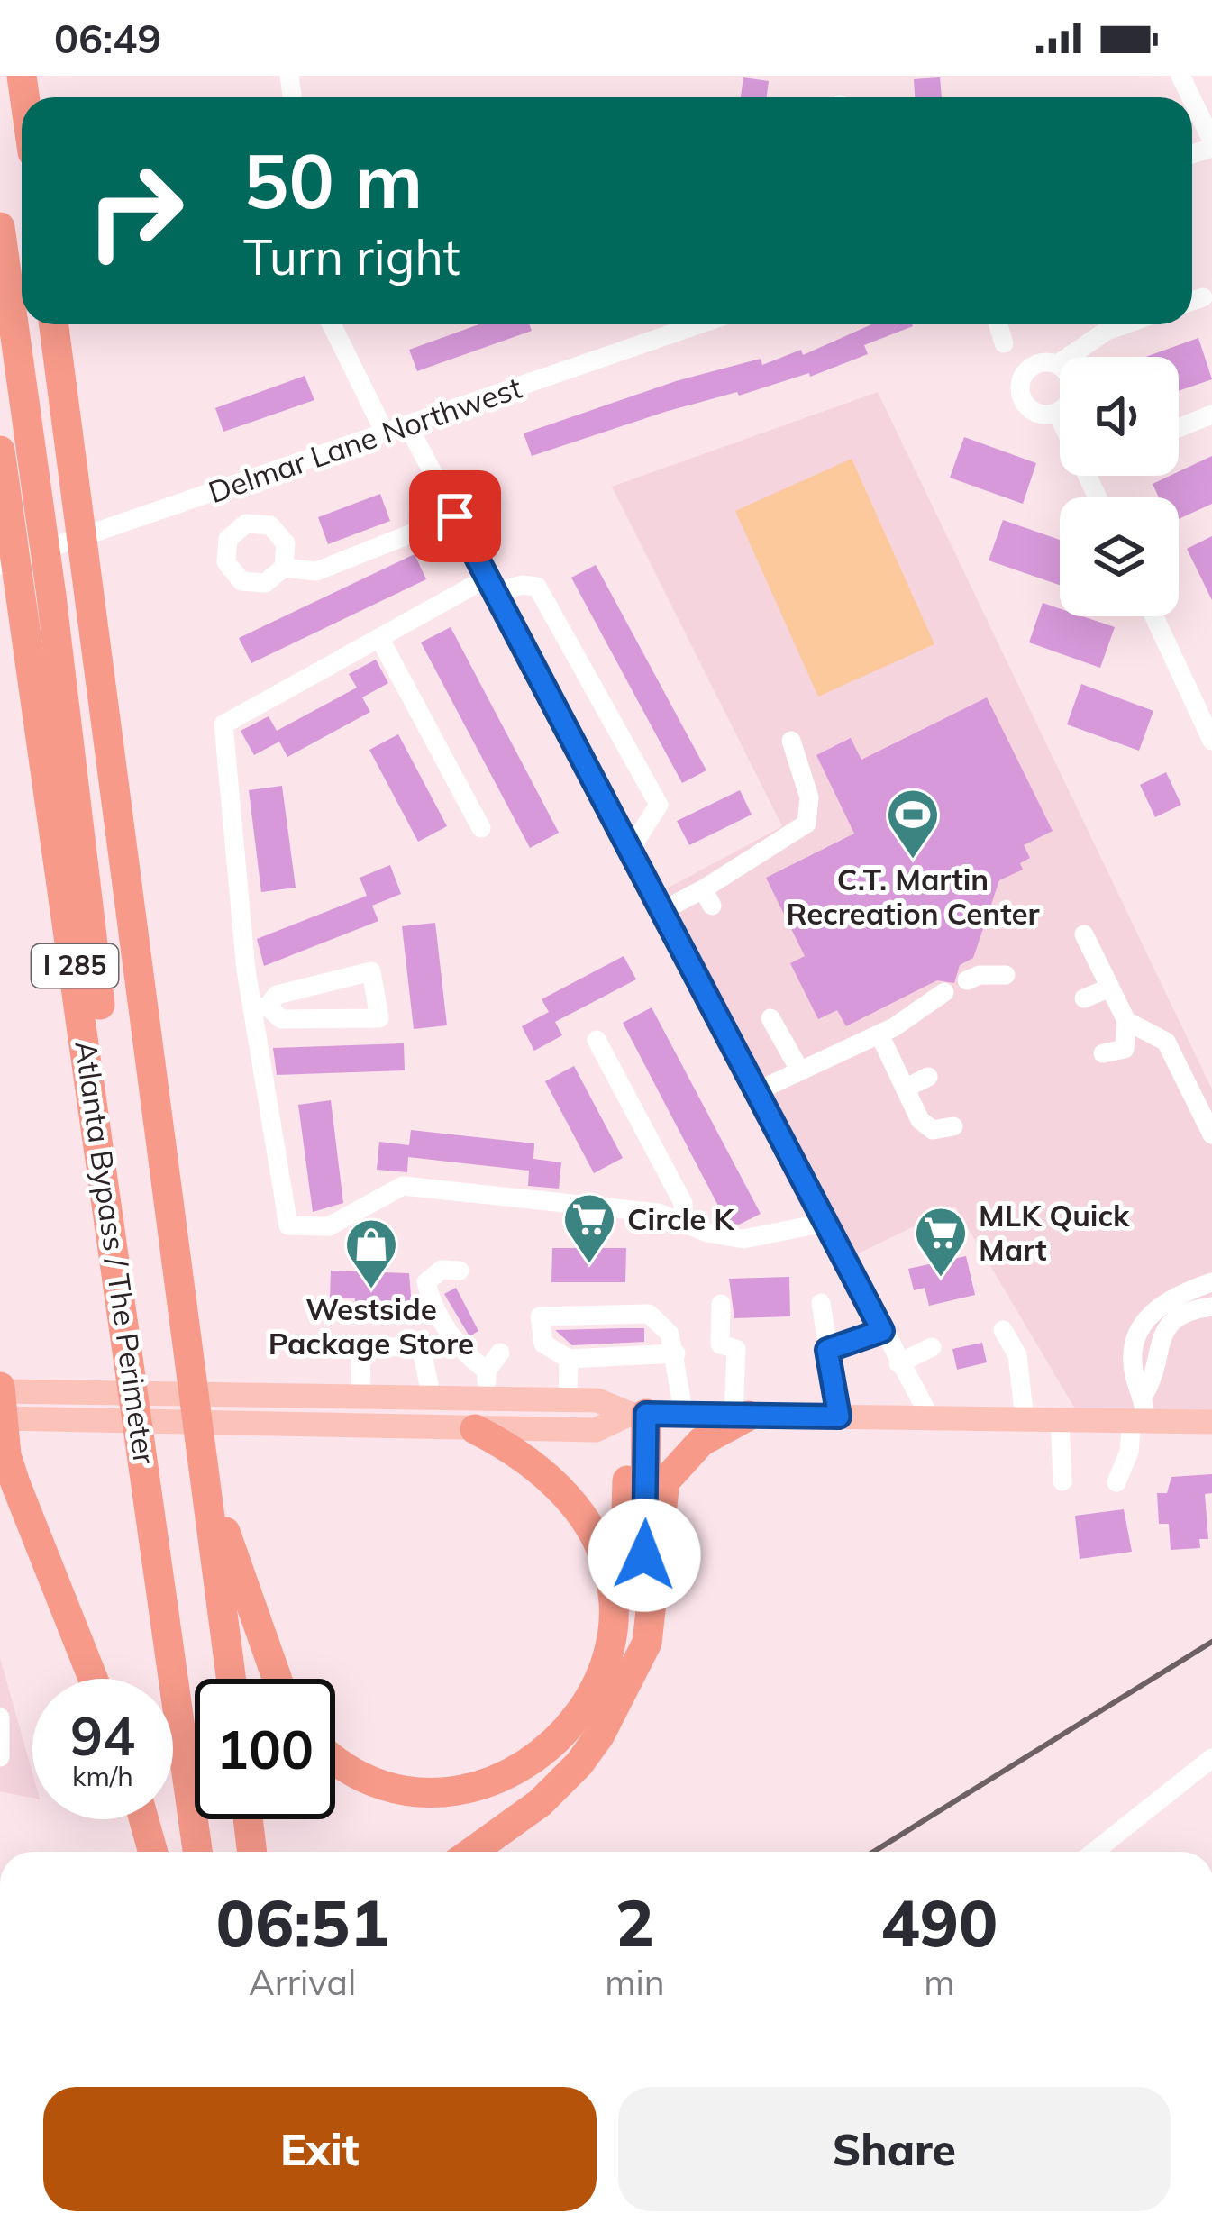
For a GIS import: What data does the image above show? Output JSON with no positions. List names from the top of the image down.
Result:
{
  "streets": {
    "highway": ["I 285", "Atlanta Bypass / The Perimeter"],
    "street": ["Delmar Lane Northwest"]
  },
  "places": {
    "sports": ["C.T. Martin Recreation Center"],
    "supermarket": ["Circle K", "MLK Quick Mart"],
    "shop": ["Westside Package Store"]
  },
  "page": {
    "status": "06:49",
    "turn": ["50 m", "Turn right"],
    "speed": "94 km/h",
    "limit": "100",
    "eta": [
      "06:51",
      "Arrival",
      "2",
      "min",
      "490",
      "m"
    ],
    "buttons": ["Exit", "Share"]
  }
}
